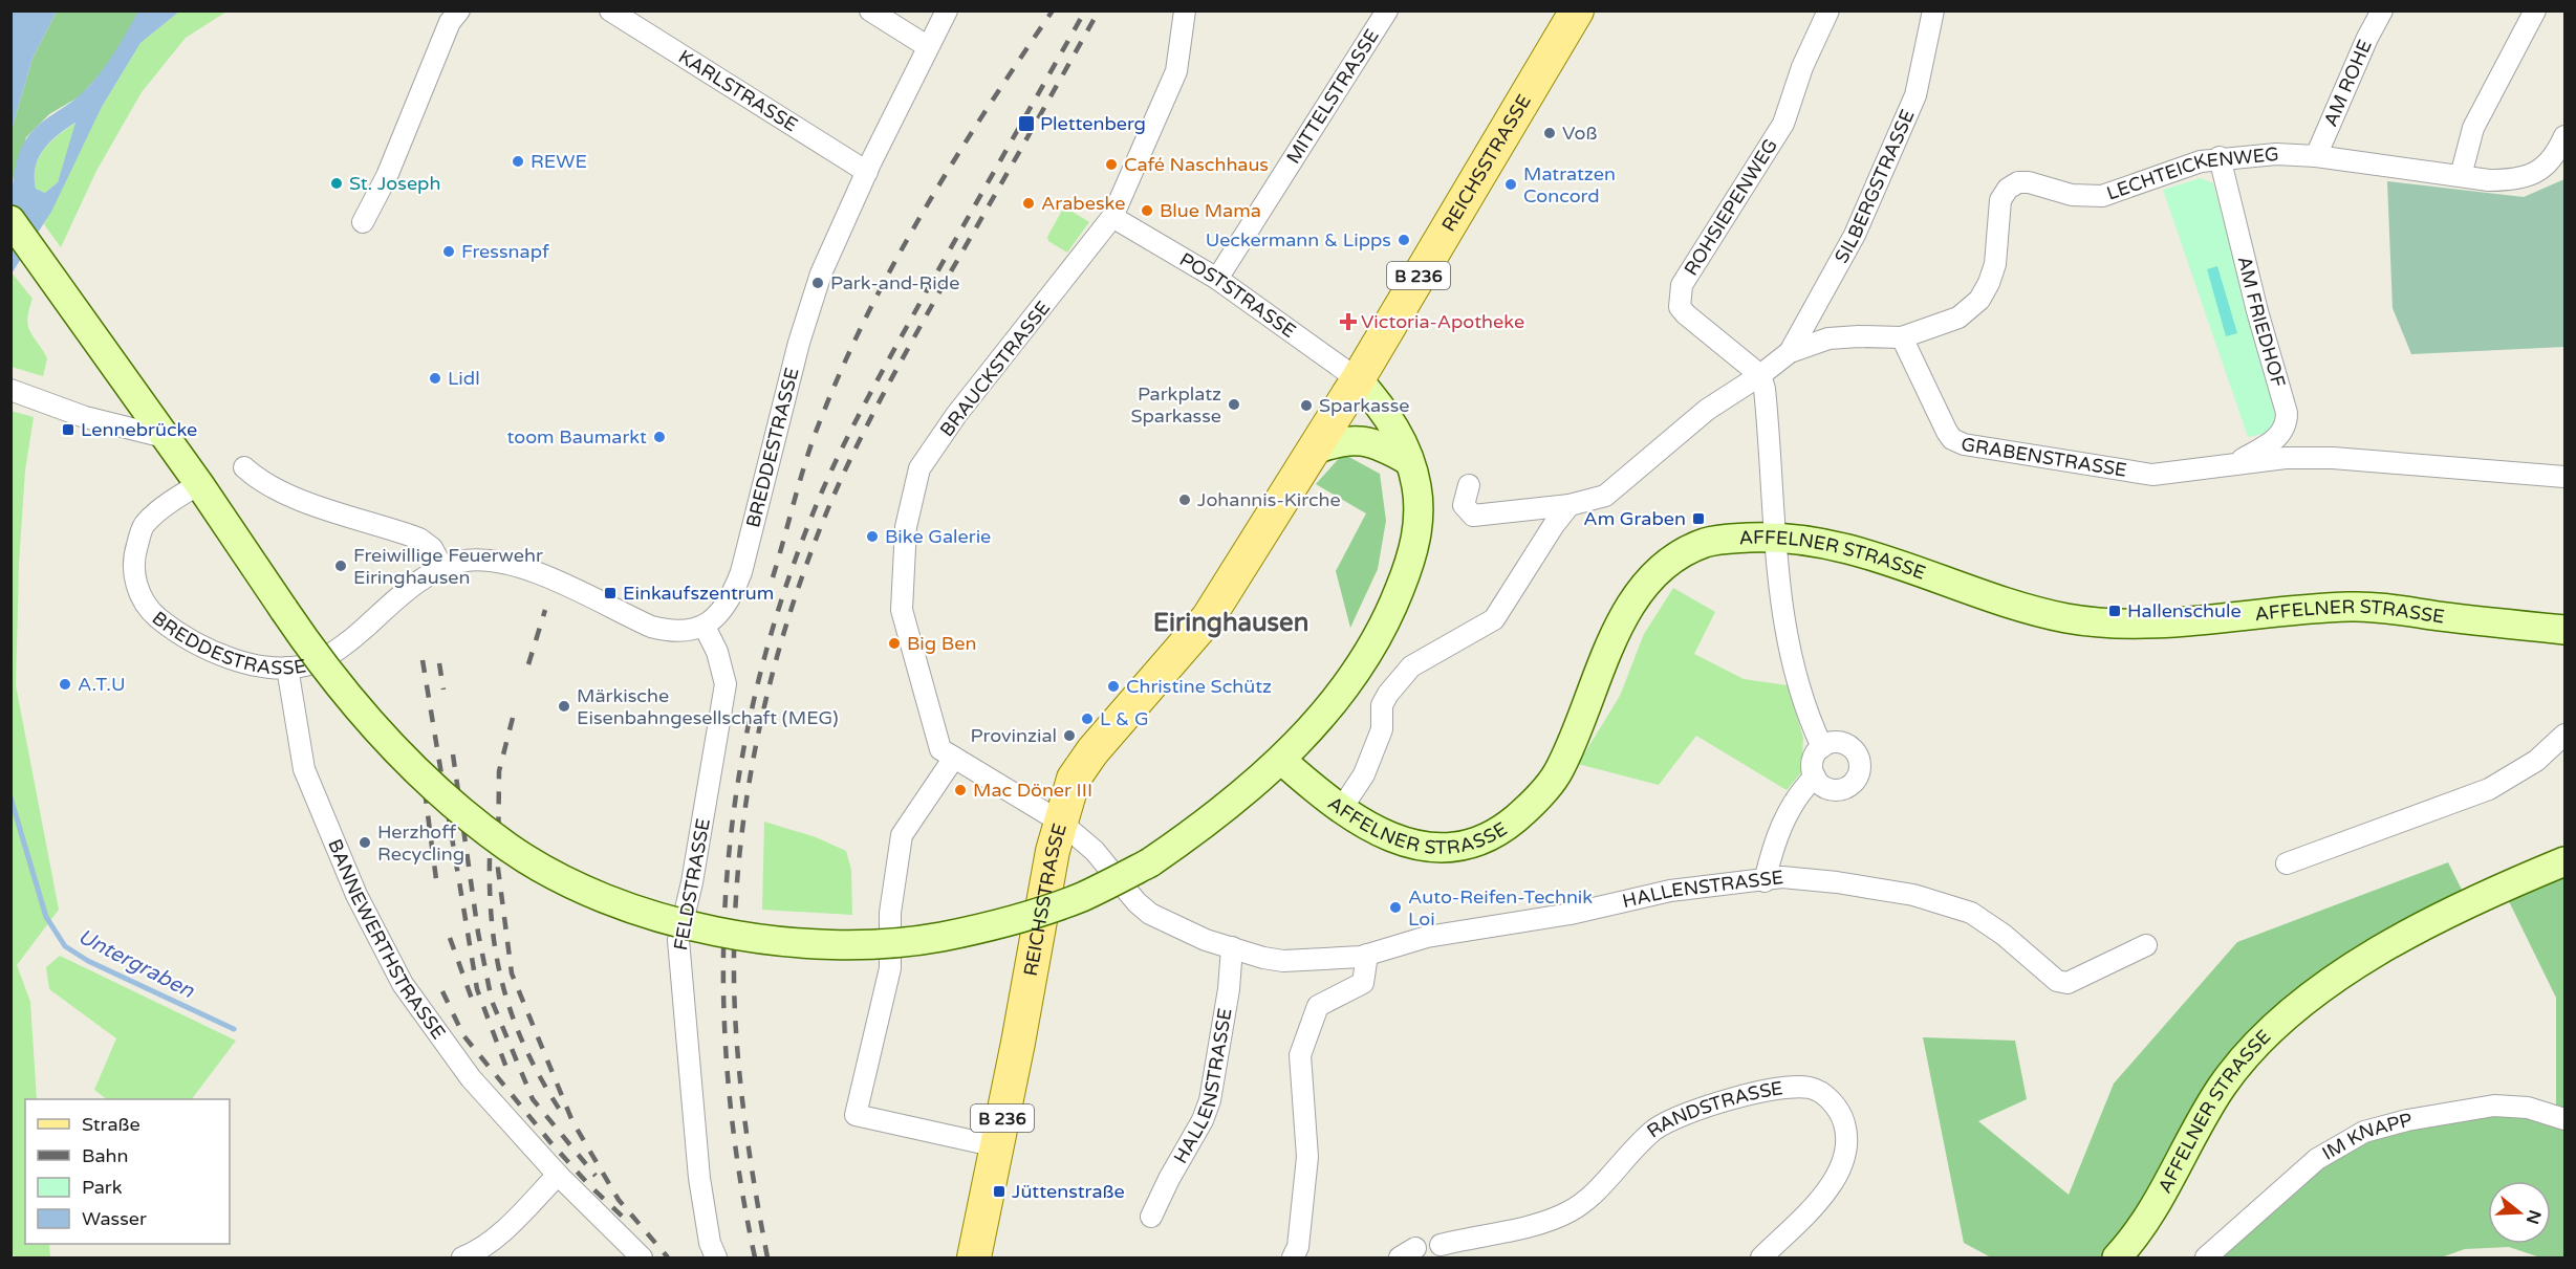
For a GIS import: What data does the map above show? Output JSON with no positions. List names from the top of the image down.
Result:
{
  "streets": {
    "main road": ["REICHSSTRASSE", "B 236", "AFFELNER STRASSE"],
    "street": [
      "AM ROHE",
      "KARLSTRASSE",
      "MITTELSTRASSE",
      "LECHTEICKENWEG",
      "SILBERGSTRASSE",
      "ROHSIEPENWEG",
      "POSTSTRASSE",
      "AM FRIEDHOF",
      "BRAUCKSTRASSE",
      "BREDDESTRASSE",
      "GRABENSTRASSE",
      "FELDSTRASSE",
      "HALLENSTRASSE",
      "BANNEWERTHSTRASSE",
      "RANDSTRASSE",
      "IM KNAPP"
    ]
  },
  "crossings": [
    ["AM ROHE", "LECHTEICKENWEG"],
    ["KARLSTRASSE", "BREDDESTRASSE"],
    ["MITTELSTRASSE", "POSTSTRASSE"],
    ["REICHSSTRASSE", "POSTSTRASSE"],
    ["REICHSSTRASSE", "HALLENSTRASSE"],
    ["LECHTEICKENWEG", "AM FRIEDHOF"],
    ["LECHTEICKENWEG", "GRABENSTRASSE"],
    ["POSTSTRASSE", "BRAUCKSTRASSE"],
    ["AM FRIEDHOF", "GRABENSTRASSE"],
    ["BRAUCKSTRASSE", "HALLENSTRASSE"],
    ["BREDDESTRASSE", "FELDSTRASSE"],
    ["BREDDESTRASSE", "BANNEWERTHSTRASSE"]
  ],
  "districts": ["Eiringhausen"],
  "water": ["Untergraben"],
  "places": {
    "transit": [
      "Plettenberg",
      "Lennebrücke",
      "Am Graben",
      "Einkaufszentrum",
      "Hallenschule",
      "Jüttenstraße"
    ],
    "other": [
      "Voß",
      "REWE",
      "Café Naschhaus",
      "St. Joseph",
      "Matratzen Concord",
      "Arabeske",
      "Blue Mama",
      "Ueckermann & Lipps",
      "Fressnapf",
      "Park-and-Ride",
      "Lidl",
      "Parkplatz Sparkasse",
      "Sparkasse",
      "toom Baumarkt",
      "Johannis-Kirche",
      "Bike Galerie",
      "Freiwillige Feuerwehr Eiringhausen",
      "Big Ben",
      "A.T.U",
      "Christine Schütz",
      "Märkische Eisenbahngesellschaft (MEG)",
      "L & G",
      "Provinzial",
      "Mac Döner III",
      "Herzhoff Recycling",
      "Auto-Reifen-Technik Loi"
    ],
    "health": ["Victoria-Apotheke"]
  },
  "legend": [
    "Straße",
    "Bahn",
    "Park",
    "Wasser"
  ],
  "north": "right"
}
